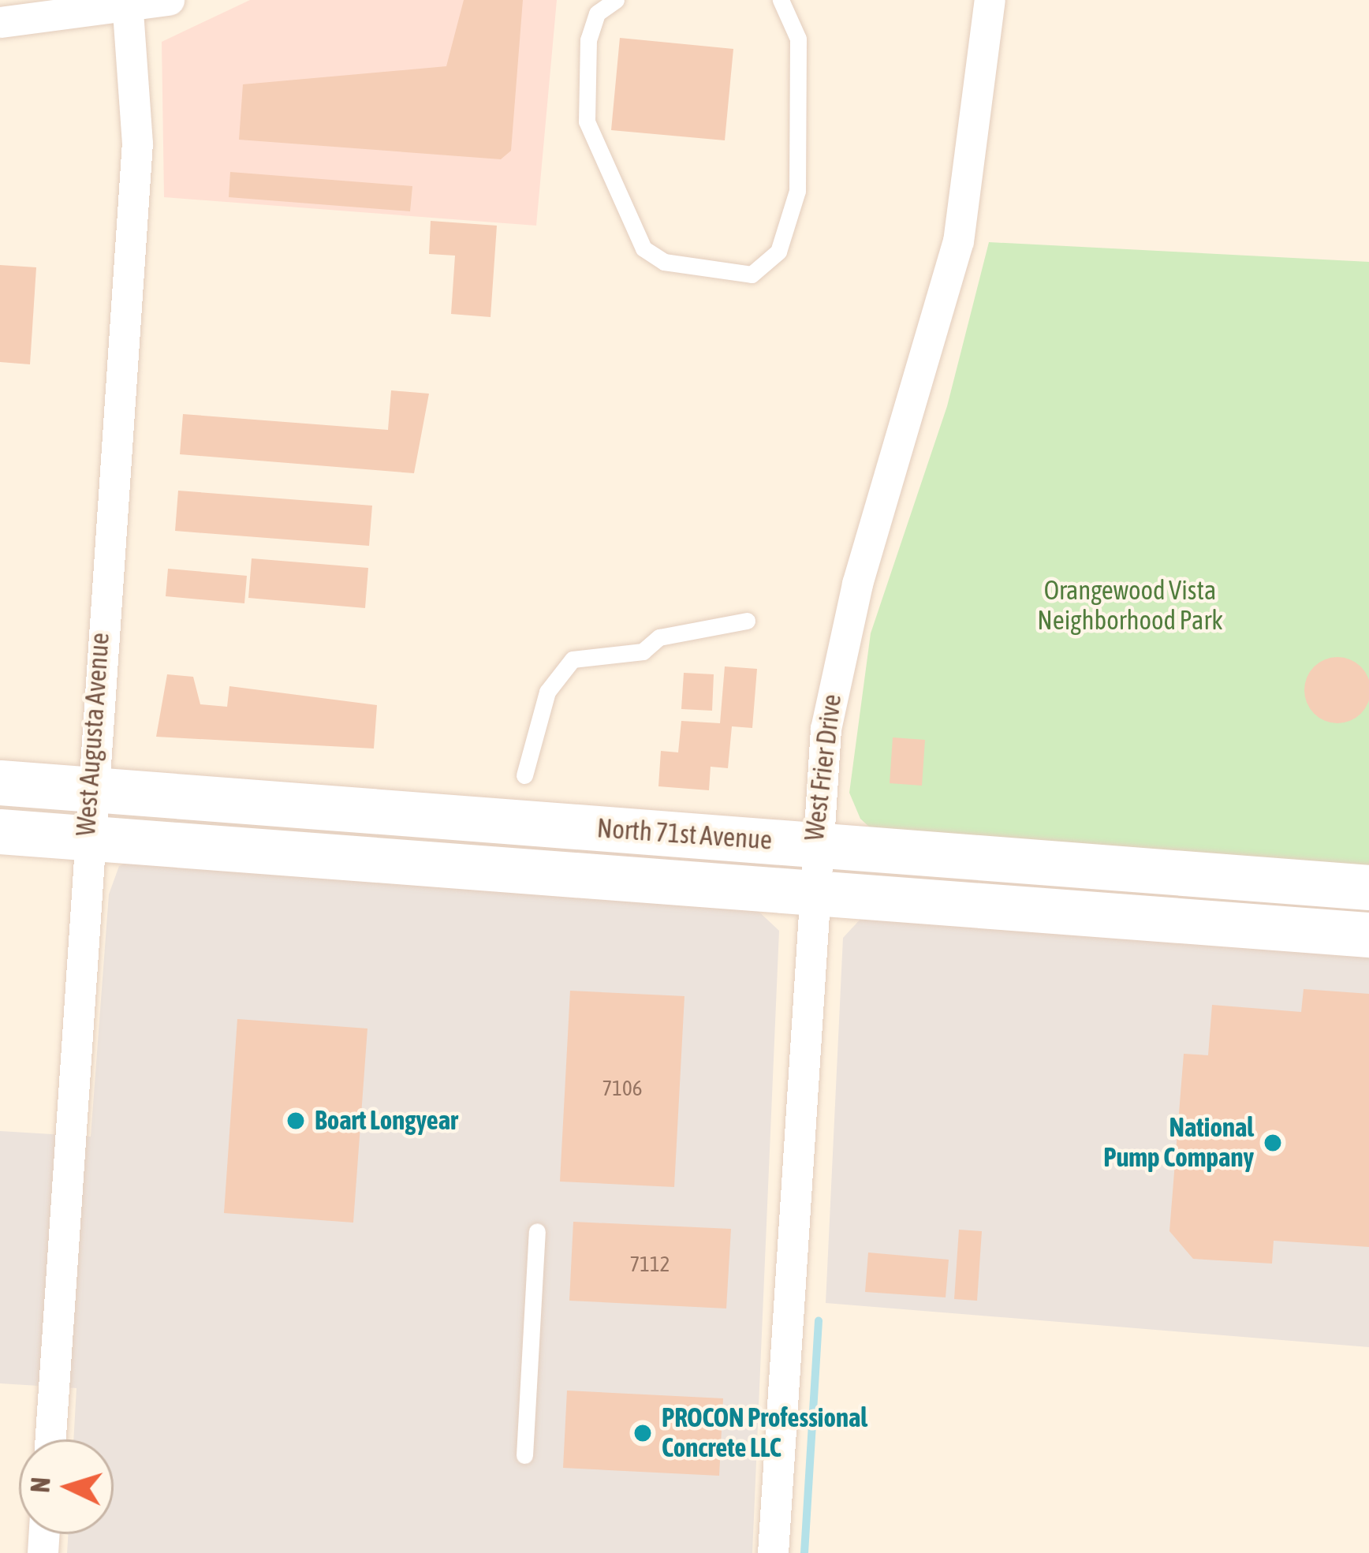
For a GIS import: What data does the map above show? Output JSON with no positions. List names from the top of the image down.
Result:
{
  "streets": {
    "street": ["West Augusta Avenue", "West Frier Drive", "North 71st Avenue"]
  },
  "crossings": [
    ["West Augusta Avenue", "North 71st Avenue"],
    ["West Frier Drive", "North 71st Avenue"]
  ],
  "parks": ["Orangewood Vista Neighborhood Park"],
  "places": ["Boart Longyear", "National Pump Company", "PROCON Professional Concrete LLC"],
  "house_numbers": ["7106", "7112"],
  "north": "left"
}
